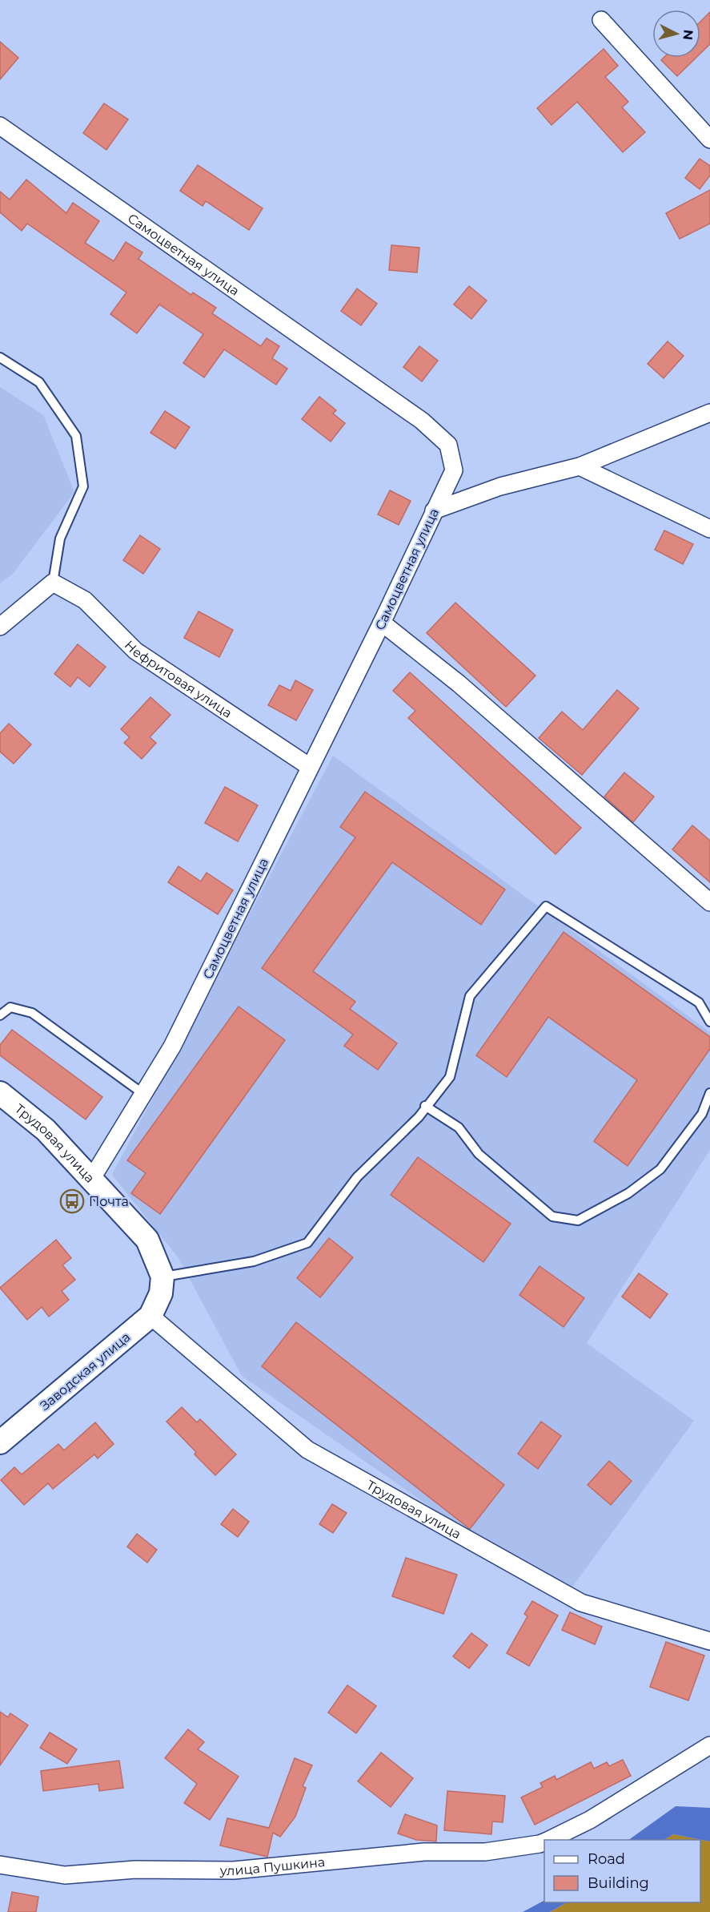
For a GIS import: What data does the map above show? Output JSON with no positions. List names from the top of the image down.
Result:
{
  "streets": {
    "street": [
      "Самоцветная улица",
      "Нефритовая улица",
      "Трудовая улица",
      "Заводская улица",
      "улица Пушкина"
    ]
  },
  "crossings": [
    ["Самоцветная улица", "Нефритовая улица"],
    ["Самоцветная улица", "Трудовая улица"],
    ["Трудовая улица", "Заводская улица"]
  ],
  "places": {
    "bus stop": ["Почта"]
  },
  "legend": ["Road", "Building"],
  "north": "right"
}
